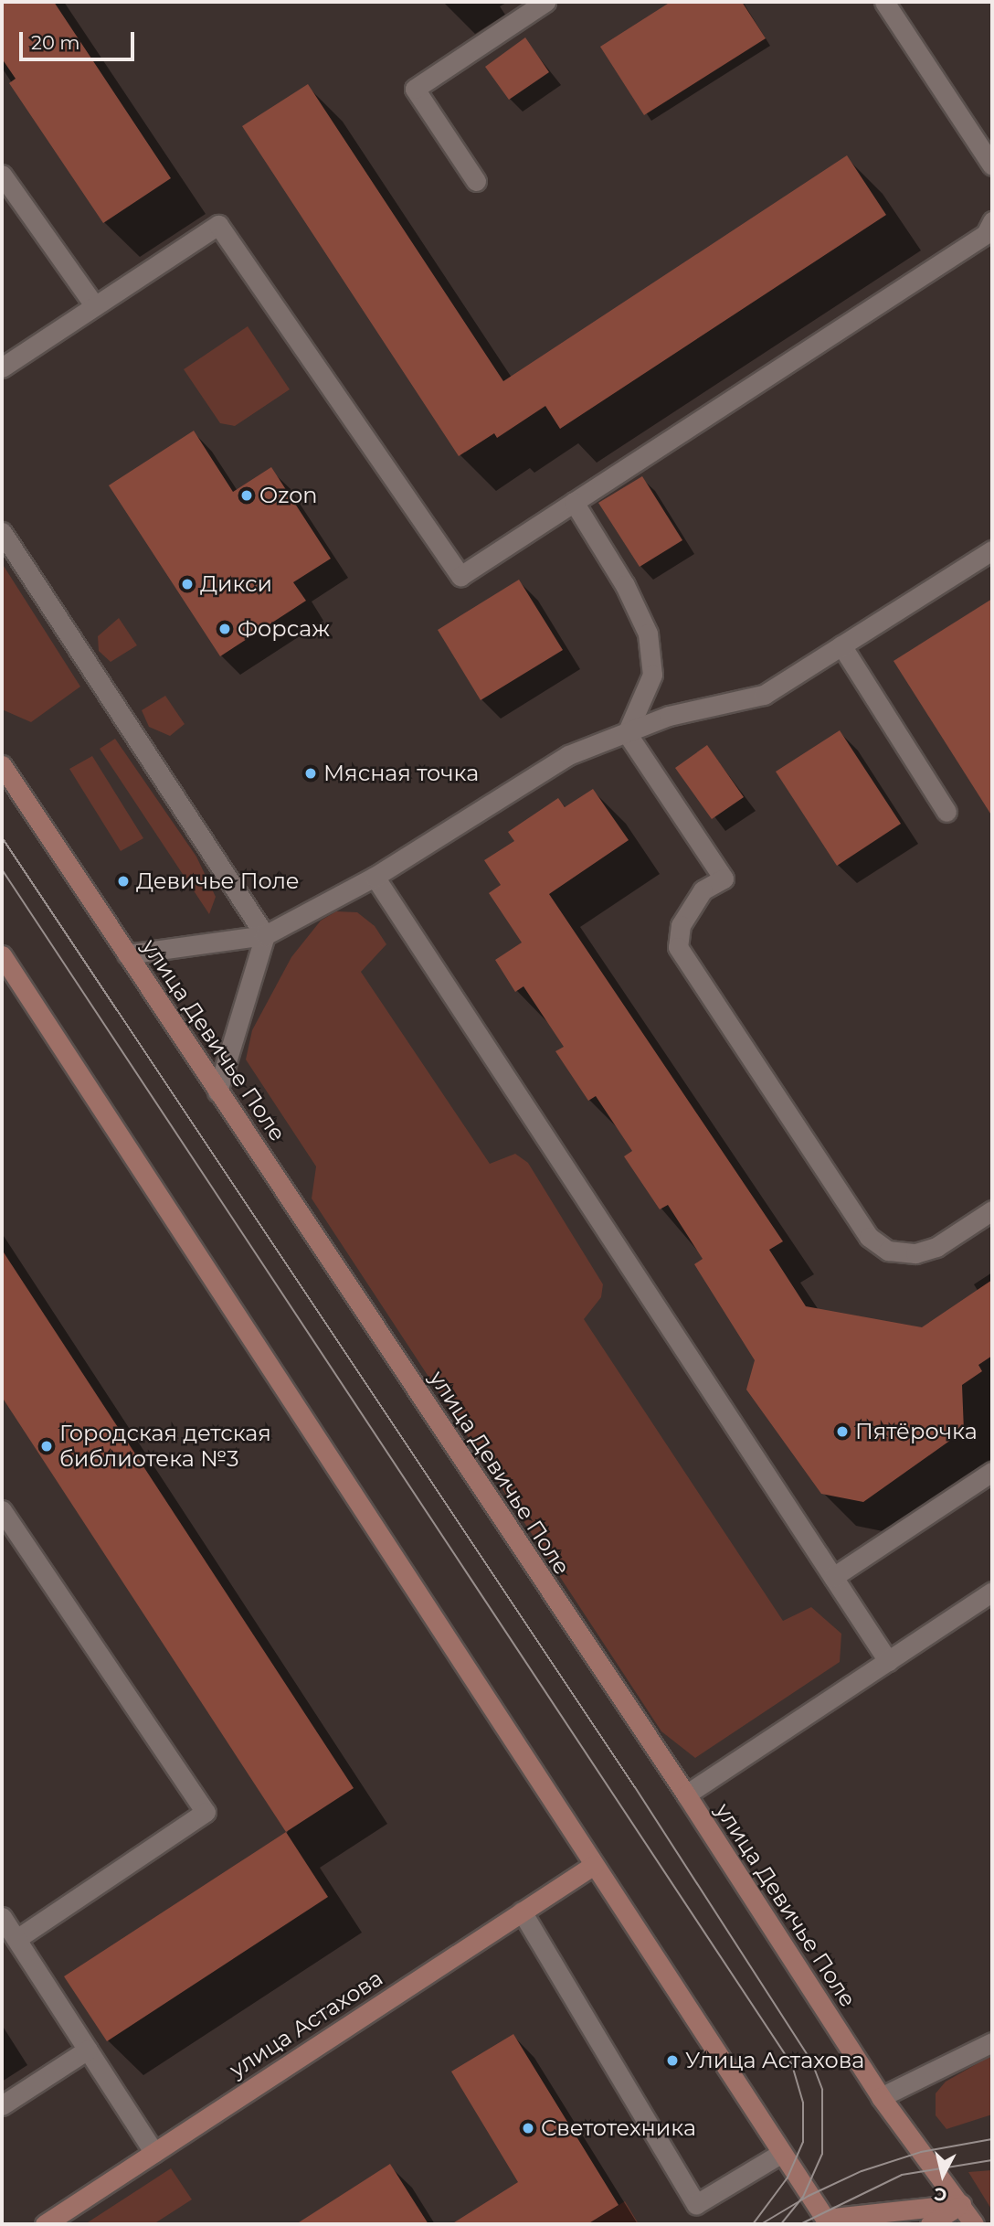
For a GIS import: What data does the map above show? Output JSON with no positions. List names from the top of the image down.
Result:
{
  "streets": {
    "main road": ["улица Девичье Поле", "улица Астахова"]
  },
  "places": [
    "Ozon",
    "Дикси",
    "Форсаж",
    "Мясная точка",
    "Девичье Поле",
    "Пятёрочка",
    "Городская детская библиотека №3",
    "Улица Астахова",
    "Светотехника"
  ],
  "scale_bar": "20 m",
  "north": "bottom"
}
